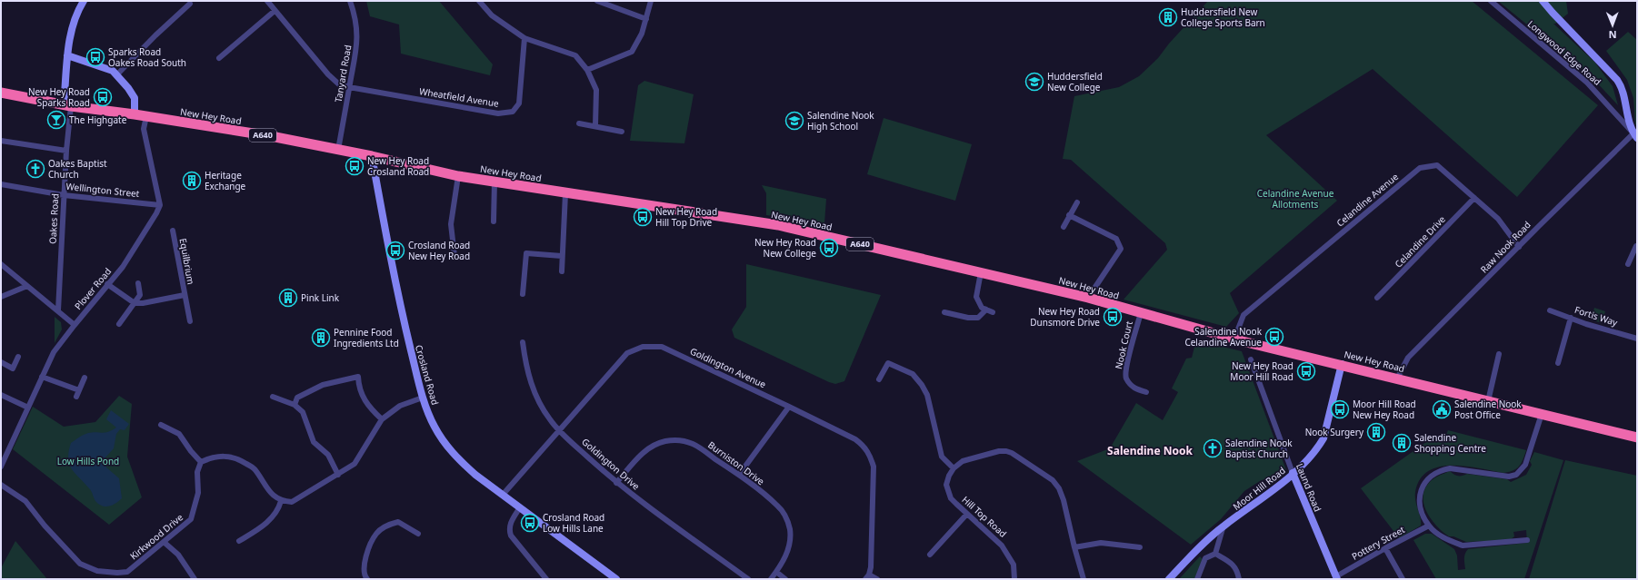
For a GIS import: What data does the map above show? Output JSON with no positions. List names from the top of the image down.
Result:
{
  "streets": {
    "highway": ["New Hey Road", "A640"],
    "street": [
      "Longwood Edge Road",
      "Tanyard Road",
      "Wheatfield Avenue",
      "Wellington Street",
      "Celandine Avenue",
      "Oakes Road",
      "Celandine Drive",
      "Raw Nook Road",
      "Equilbrium",
      "Plover Road",
      "Fortis Way",
      "Nook Court",
      "Goldington Avenue",
      "Crosland Road",
      "Burniston Drive",
      "Goldington Drive",
      "Laund Road",
      "Moor Hill Road",
      "Hill Top Road",
      "Kirkwood Drive",
      "Pottery Street"
    ]
  },
  "crossings": [
    ["Longwood Edge Road", "Raw Nook Road"],
    ["Tanyard Road", "Wheatfield Avenue"],
    ["Tanyard Road", "New Hey Road"],
    ["New Hey Road", "Celandine Avenue"],
    ["New Hey Road", "Oakes Road"],
    ["New Hey Road", "Raw Nook Road"],
    ["New Hey Road", "Nook Court"],
    ["New Hey Road", "Crosland Road"],
    ["New Hey Road", "Moor Hill Road"],
    ["Wellington Street", "Oakes Road"],
    ["Wellington Street", "Plover Road"],
    ["Celandine Avenue", "Celandine Drive"],
    ["Celandine Avenue", "Raw Nook Road"],
    ["Goldington Avenue", "Crosland Road"],
    ["Goldington Avenue", "Goldington Drive"],
    ["Burniston Drive", "Goldington Drive"],
    ["Laund Road", "Moor Hill Road"],
    ["Laund Road", "Pottery Street"]
  ],
  "districts": ["Salendine Nook"],
  "parks": ["Celandine Avenue Allotments", "Low Hills Pond"],
  "places": {
    "building": [
      "Huddersfield New College Sports Barn",
      "Heritage Exchange",
      "Pink Link",
      "Pennine Food Ingredients Ltd",
      "Nook Surgery",
      "Salendine Shopping Centre"
    ],
    "bus stop": [
      "Sparks Road Oakes Road South",
      "New Hey Road Sparks Road",
      "New Hey Road Crosland Road",
      "New Hey Road Hill Top Drive",
      "New Hey Road New College",
      "Crosland Road New Hey Road",
      "New Hey Road Dunsmore Drive",
      "Salendine Nook Celandine Avenue",
      "New Hey Road Moor Hill Road",
      "Moor Hill Road New Hey Road",
      "Crosland Road Low Hills Lane"
    ],
    "school or university": ["Huddersfield New College", "Salendine Nook High School"],
    "bar": ["The Highgate"],
    "church": ["Oakes Baptist Church", "Salendine Nook Baptist Church"],
    "public building": ["Salendine Nook Post Office"]
  },
  "north": "bottom"
}
